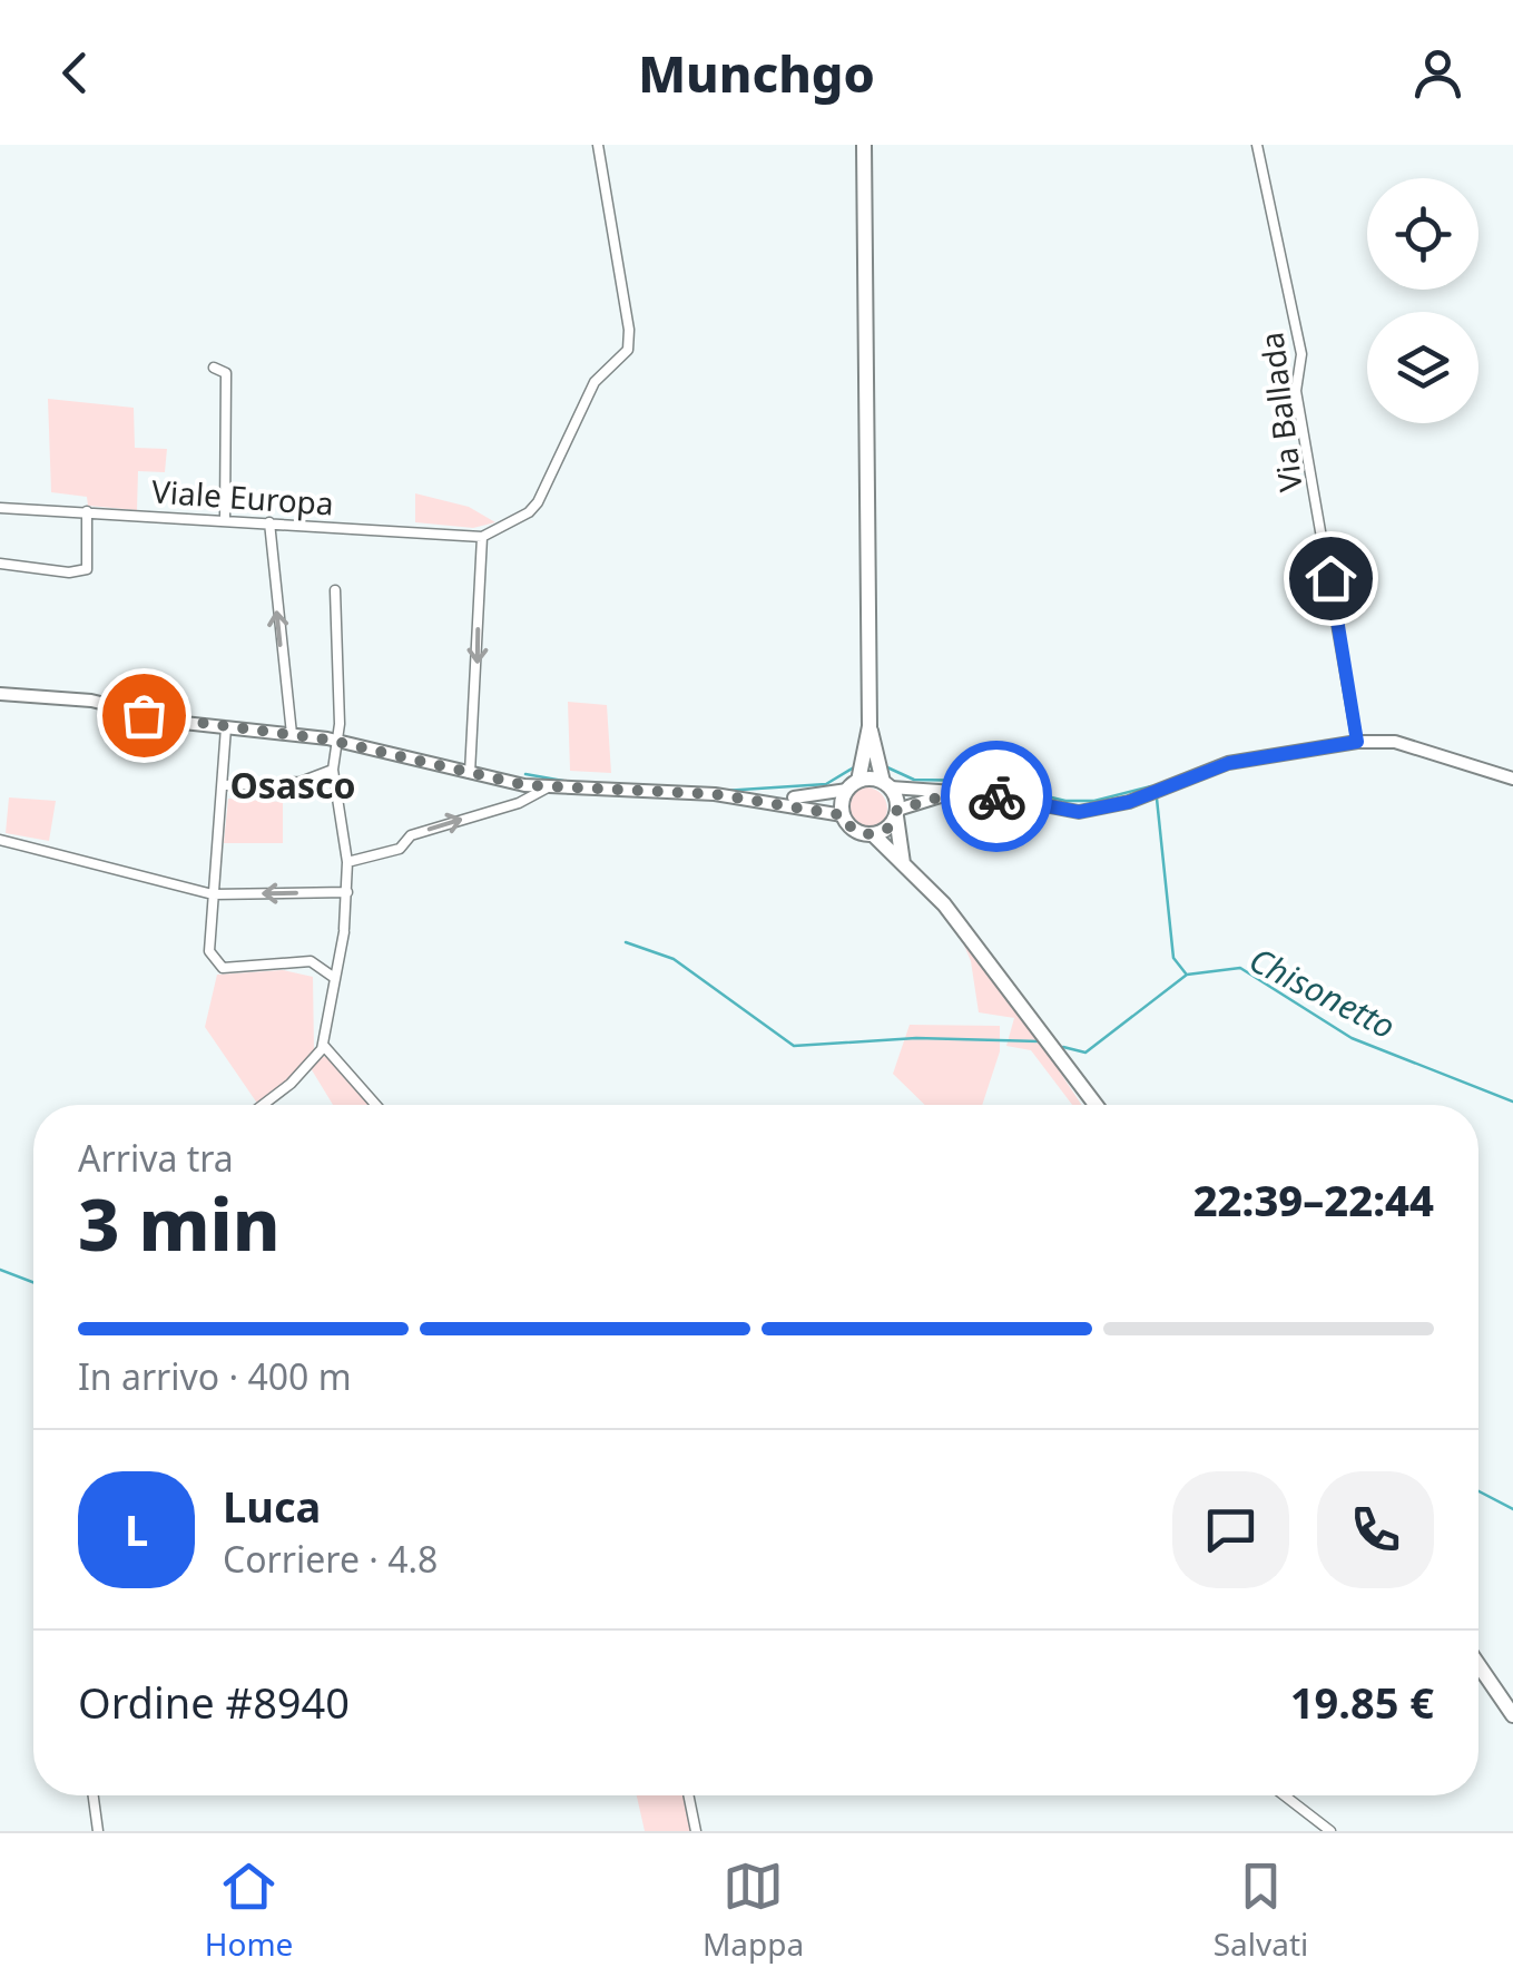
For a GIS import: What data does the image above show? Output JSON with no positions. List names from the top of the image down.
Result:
{
  "streets": {
    "street": ["Via Ballada", "Viale Europa"]
  },
  "districts": ["Osasco"],
  "water": ["Chisonetto"],
  "page": {
    "header": "Munchgo",
    "heading": ["3 min", "Arriva tra", "22:39–22:44"],
    "panel": [
      "Luca",
      "Corriere · 4.8",
      "Ordine #8940",
      "19.85 €"
    ],
    "bar": "In arrivo · 400 m",
    "round": "L",
    "tabs": ["Home", "Mappa", "Salvati"]
  }
}
